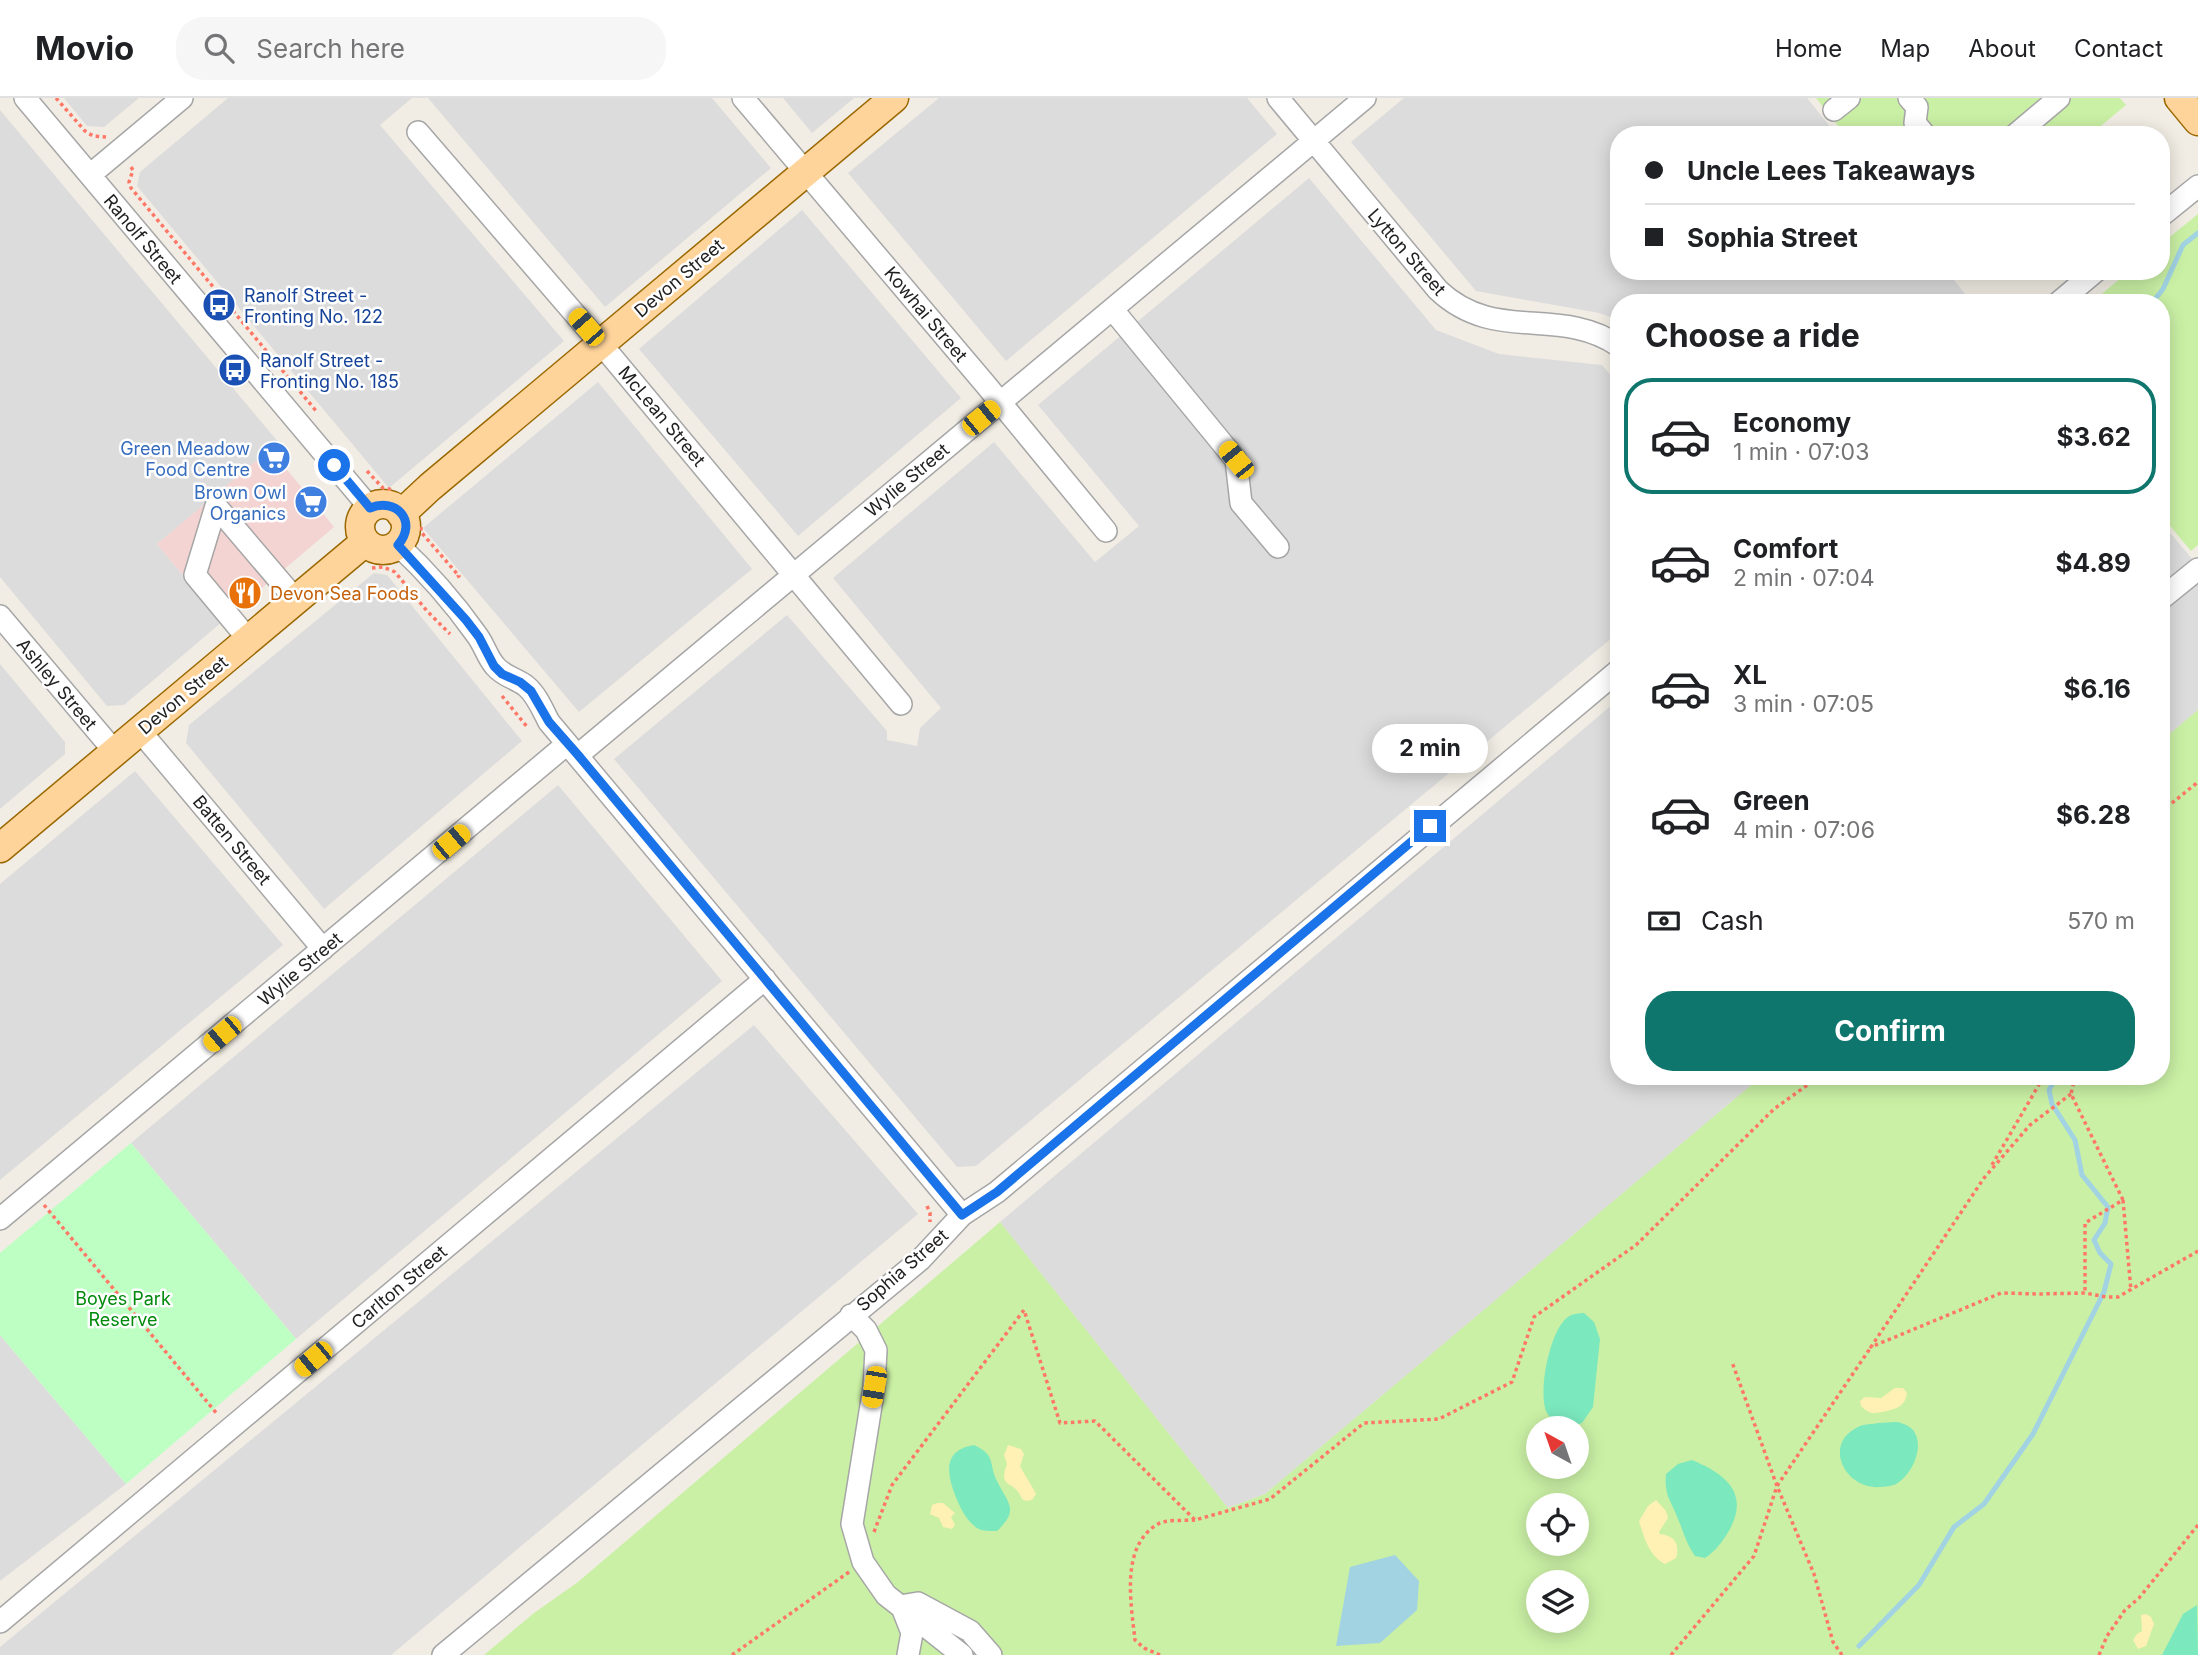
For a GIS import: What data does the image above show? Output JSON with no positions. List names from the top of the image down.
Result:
{
  "streets": {
    "main road": ["Devon Street"],
    "street": [
      "Ranolf Street",
      "Lytton Street",
      "Kowhai Street",
      "McLean Street",
      "Wylie Street",
      "Ashley Street",
      "Batten Street",
      "Sophia Street",
      "Carlton Street"
    ]
  },
  "crossings": [
    ["Ranolf Street", "Devon Street"],
    ["Lytton Street", "Wylie Street"],
    ["Devon Street", "Kowhai Street"],
    ["Devon Street", "McLean Street"],
    ["Devon Street", "Ashley Street"],
    ["Devon Street", "Batten Street"],
    ["Kowhai Street", "Wylie Street"],
    ["McLean Street", "Wylie Street"],
    ["Wylie Street", "Batten Street"]
  ],
  "parks": ["Boyes Park Reserve"],
  "places": {
    "bus stop": ["Ranolf Street - Fronting No. 122", "Ranolf Street - Fronting No. 185"],
    "supermarket": ["Green Meadow Food Centre", "Brown Owl Organics"],
    "restaurant": ["Devon Sea Foods"]
  },
  "north": "top left",
  "page": {
    "header": "Movio",
    "search": "Search here",
    "nav": [
      "Home",
      "Map",
      "About",
      "Contact"
    ],
    "banner": ["Uncle Lees Takeaways", "Sophia Street"],
    "heading": "Choose a ride",
    "list": [
      {
        "name": "Economy",
        "note": "1 min · 07:03",
        "value": "$3.62"
      },
      {
        "name": "Comfort",
        "note": "2 min · 07:04",
        "value": "$4.89"
      },
      {
        "name": "XL",
        "note": "3 min · 07:05",
        "value": "$6.16"
      },
      {
        "name": "Green",
        "note": "4 min · 07:06",
        "value": "$6.28"
      }
    ],
    "bubble": "2 min",
    "pay": ["Cash", "570 m"],
    "buttons": "Confirm"
  }
}
